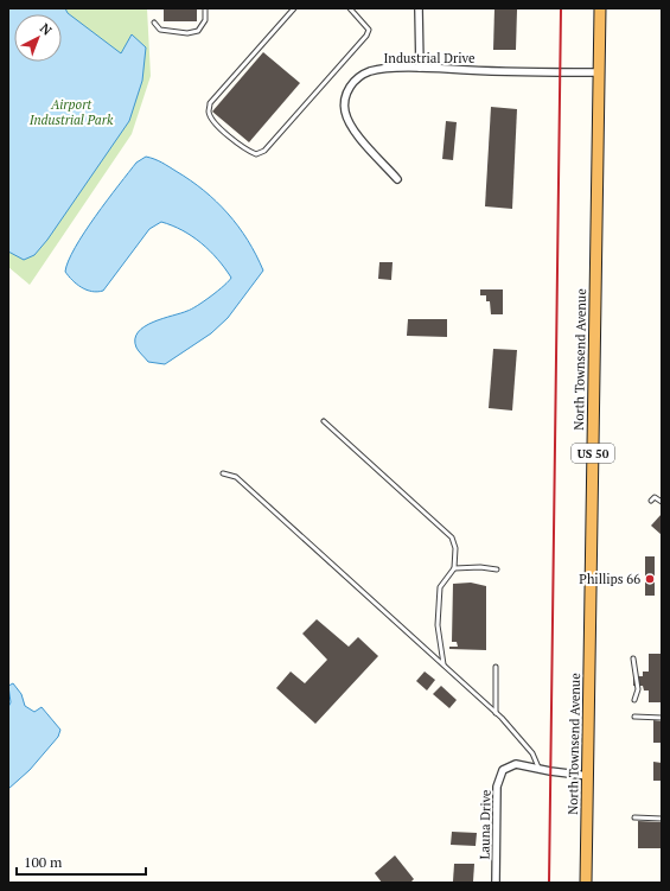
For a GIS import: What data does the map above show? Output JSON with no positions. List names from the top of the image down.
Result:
{
  "streets": {
    "highway": ["North Townsend Avenue", "US 50"],
    "street": ["Industrial Drive", "Launa Drive"]
  },
  "crossings": [
    ["Industrial Drive", "North Townsend Avenue"],
    ["North Townsend Avenue", "Launa Drive"]
  ],
  "parks": ["Airport Industrial Park"],
  "places": ["Phillips 66"],
  "scale_bar": "100 m",
  "north": "top right"
}
